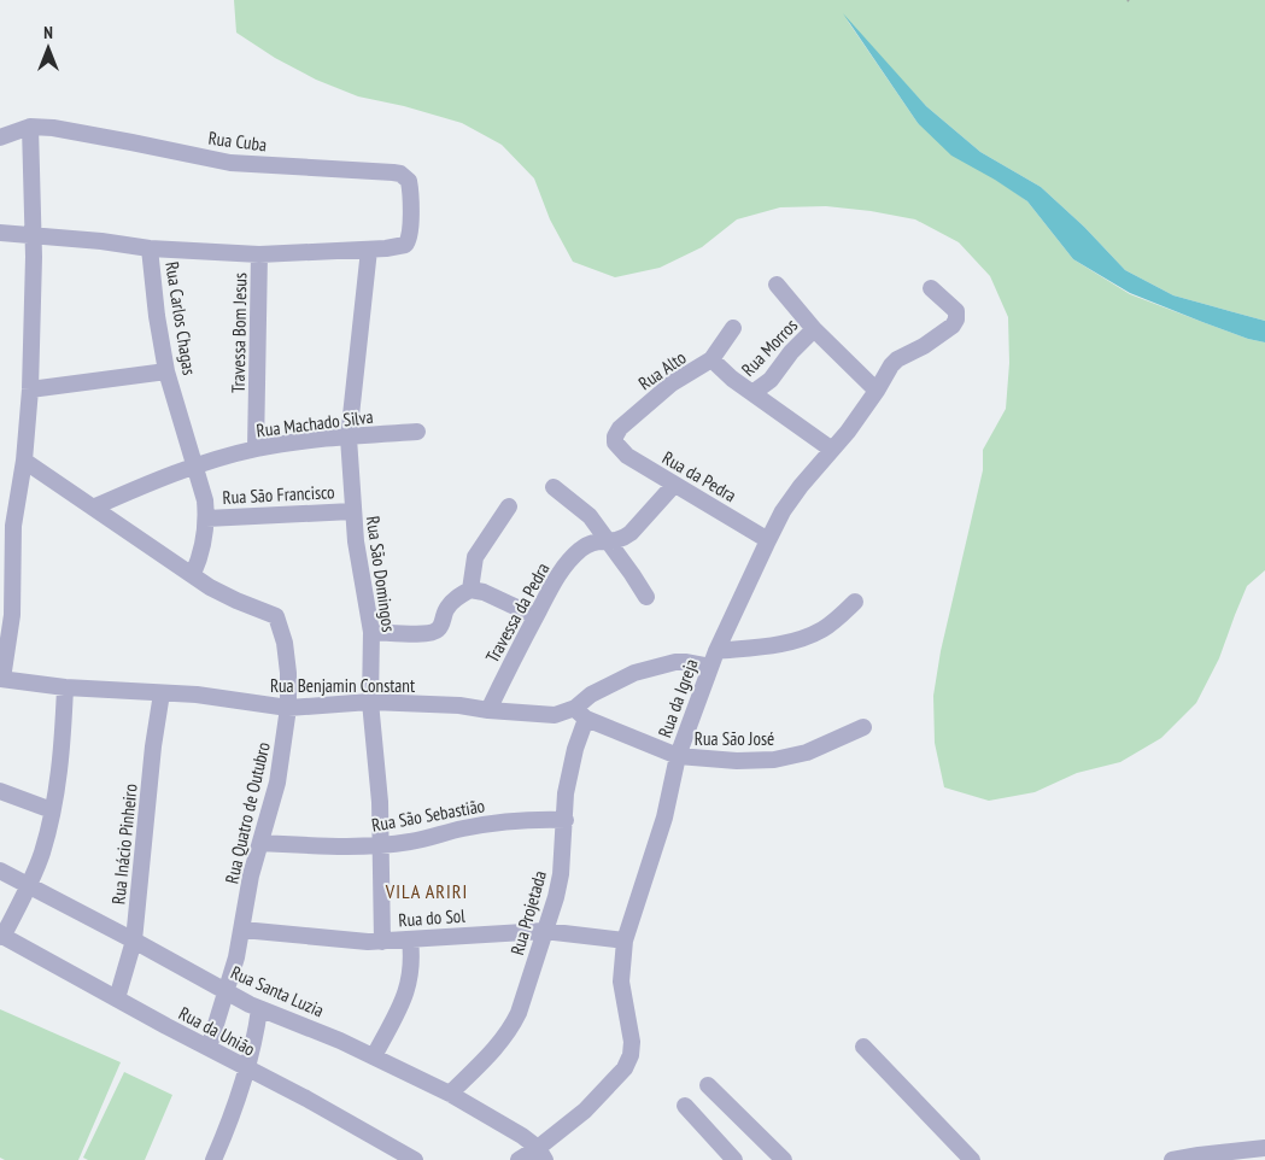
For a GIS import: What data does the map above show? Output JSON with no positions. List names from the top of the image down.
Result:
{
  "streets": {
    "street": [
      "Rua Cuba",
      "Rua Carlos Chagas",
      "Travessa Bom Jesus",
      "Rua Morros",
      "Rua Alto",
      "Rua Machado Silva",
      "Rua da Pedra",
      "Rua São Francisco",
      "Rua São Domingos",
      "Travessa da Pedra",
      "Rua Benjamin Constant",
      "Rua da Igreja",
      "Rua São José",
      "Rua Quatro de Outubro",
      "Rua São Sebastião",
      "Rua Inácio Pinheiro",
      "Rua Projetada",
      "Rua do Sol",
      "Rua Santa Luzia",
      "Rua da União"
    ]
  },
  "crossings": [
    ["Rua Cuba", "Rua Carlos Chagas"],
    ["Rua Carlos Chagas", "Travessa Bom Jesus"],
    ["Rua Carlos Chagas", "Rua Machado Silva"],
    ["Rua Carlos Chagas", "Rua São Francisco"],
    ["Rua Carlos Chagas", "Rua São Domingos"],
    ["Rua Carlos Chagas", "Rua Quatro de Outubro"],
    ["Travessa Bom Jesus", "Rua Machado Silva"],
    ["Rua Morros", "Rua da Igreja"],
    ["Rua Alto", "Rua da Pedra"],
    ["Rua Machado Silva", "Rua São Domingos"],
    ["Rua Machado Silva", "Rua Quatro de Outubro"],
    ["Rua da Pedra", "Travessa da Pedra"],
    ["Rua da Pedra", "Rua da Igreja"],
    ["Rua São Francisco", "Rua São Domingos"],
    ["Rua São Domingos", "Rua Benjamin Constant"],
    ["Rua São Domingos", "Rua São Sebastião"],
    ["Rua São Domingos", "Rua do Sol"],
    ["Travessa da Pedra", "Rua Benjamin Constant"],
    ["Rua Benjamin Constant", "Rua da Igreja"],
    ["Rua Benjamin Constant", "Rua São José"],
    ["Rua Benjamin Constant", "Rua Quatro de Outubro"],
    ["Rua Benjamin Constant", "Rua Inácio Pinheiro"],
    ["Rua Benjamin Constant", "Rua Projetada"],
    ["Rua da Igreja", "Rua São José"],
    ["Rua da Igreja", "Rua do Sol"],
    ["Rua da Igreja", "Rua Santa Luzia"],
    ["Rua São José", "Rua Projetada"],
    ["Rua Quatro de Outubro", "Rua São Sebastião"],
    ["Rua Quatro de Outubro", "Rua do Sol"],
    ["Rua Quatro de Outubro", "Rua Santa Luzia"],
    ["Rua Quatro de Outubro", "Rua da União"],
    ["Rua São Sebastião", "Rua Projetada"],
    ["Rua Inácio Pinheiro", "Rua Santa Luzia"],
    ["Rua Inácio Pinheiro", "Rua da União"],
    ["Rua Projetada", "Rua do Sol"],
    ["Rua Projetada", "Rua Santa Luzia"]
  ],
  "districts": ["VILA ARIRI"],
  "north": "top"
}
